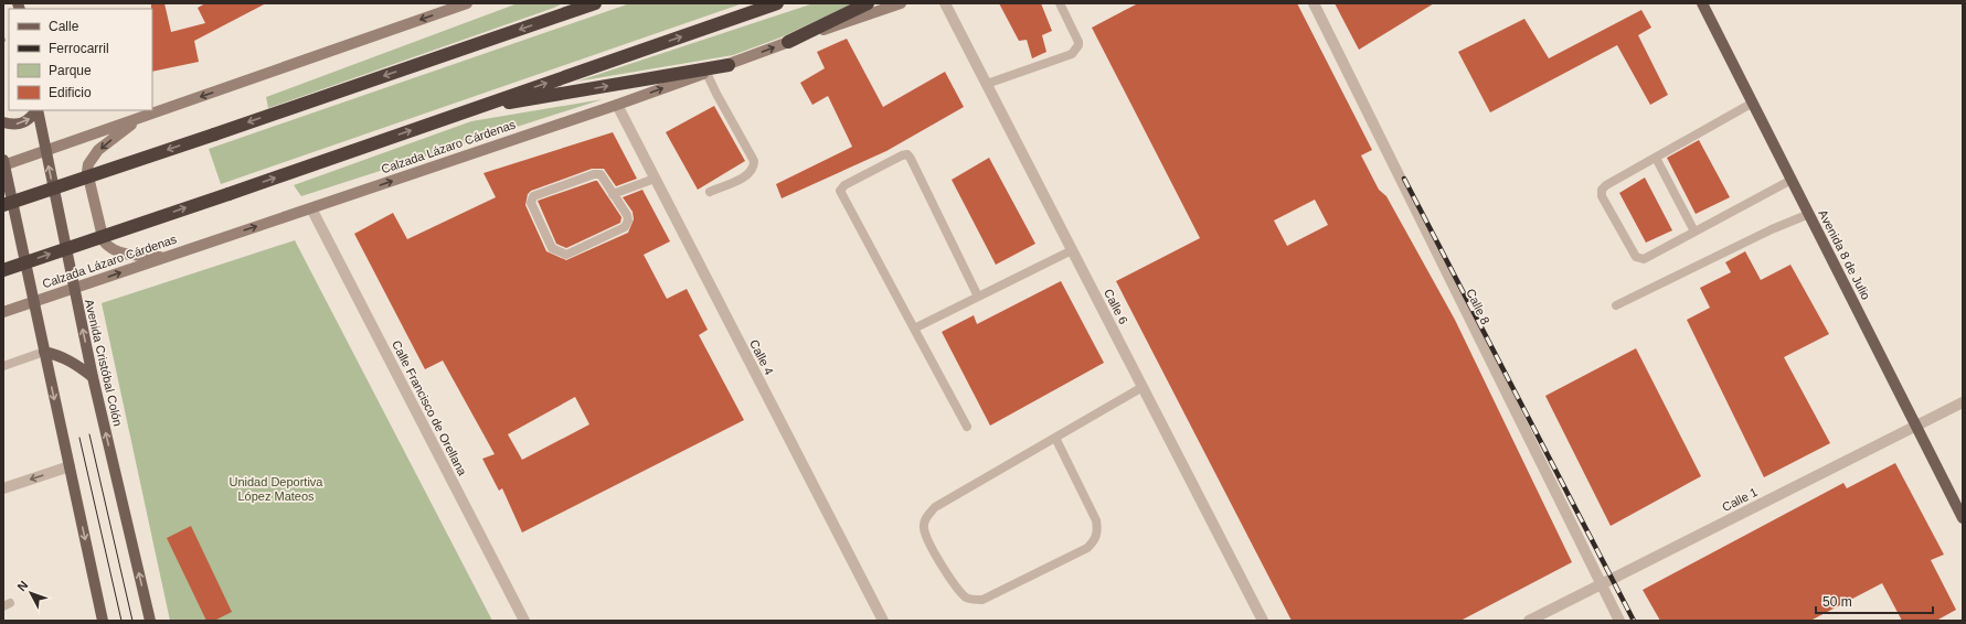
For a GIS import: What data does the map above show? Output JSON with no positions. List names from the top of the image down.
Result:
{
  "streets": {
    "main road": ["Calzada Lázaro Cárdenas", "Avenida 8 de Julio", "Avenida Cristóbal Colón"],
    "street": [
      "Calle 6",
      "Calle 8",
      "Calle 4",
      "Calle Francisco de Orellana",
      "Calle 1"
    ]
  },
  "crossings": [
    ["Calzada Lázaro Cárdenas", "Calle 4"],
    ["Calzada Lázaro Cárdenas", "Avenida Cristóbal Colón"],
    ["Calzada Lázaro Cárdenas", "Calle Francisco de Orellana"],
    ["Avenida 8 de Julio", "Calle 1"],
    ["Calle 8", "Calle 1"]
  ],
  "one_way": ["Calzada Lázaro Cárdenas"],
  "parks": ["Unidad Deportiva López Mateos"],
  "legend": [
    "Calle",
    "Ferrocarril",
    "Parque",
    "Edificio"
  ],
  "scale_bar": "50 m",
  "north": "top left"
}
